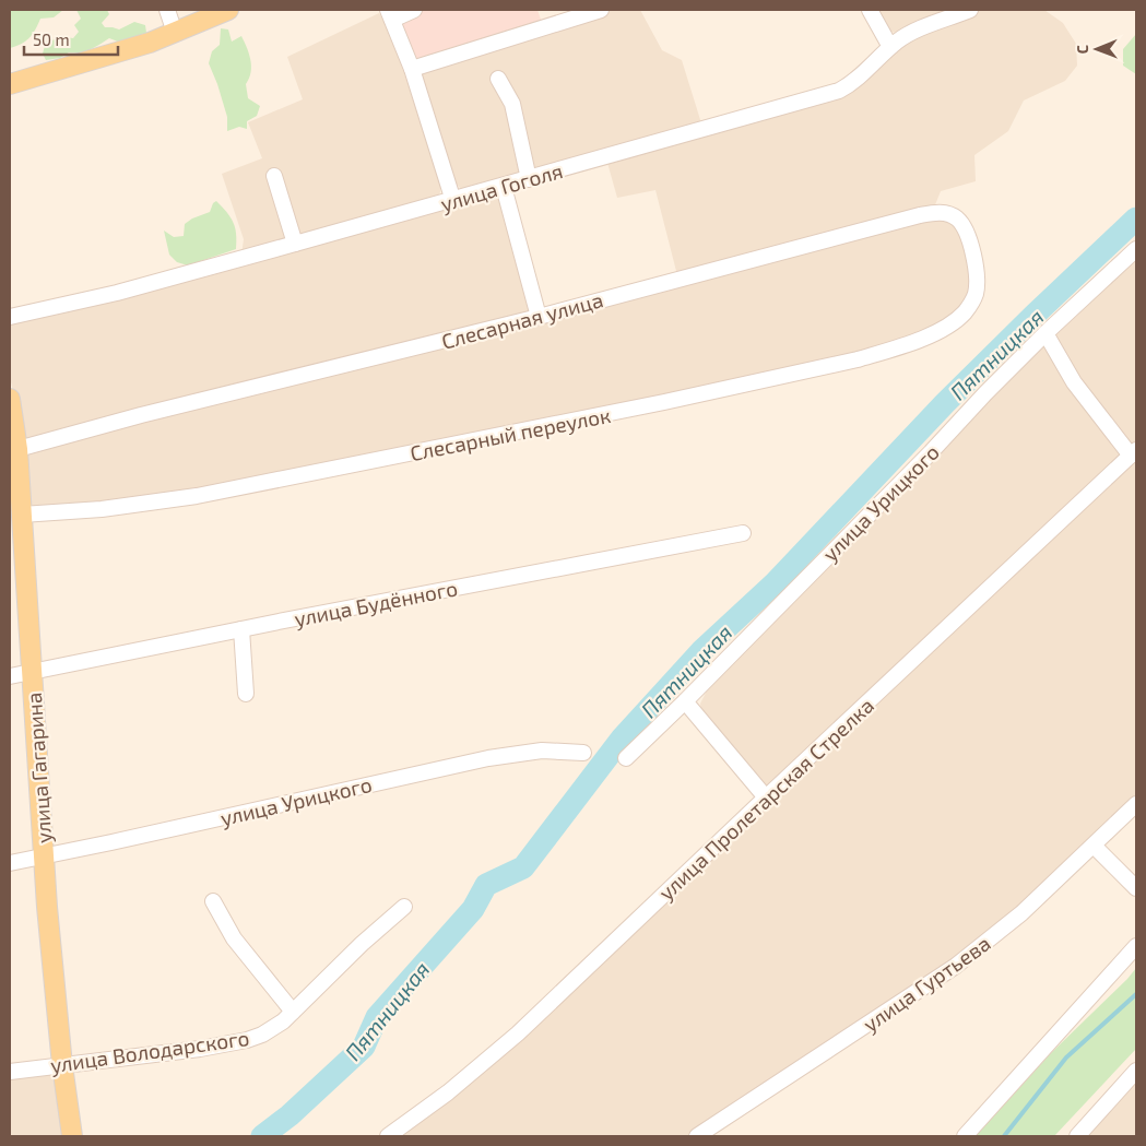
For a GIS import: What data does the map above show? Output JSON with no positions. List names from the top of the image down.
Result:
{
  "streets": {
    "main road": ["улица Гагарина"],
    "street": [
      "улица Гоголя",
      "Слесарная улица",
      "Слесарный переулок",
      "улица Урицкого",
      "улица Будённого",
      "улица Пролетарская Стрелка",
      "улица Гуртьева",
      "улица Володарского"
    ]
  },
  "crossings": [
    ["Слесарная улица", "Слесарный переулок"],
    ["Слесарная улица", "улица Гагарина"],
    ["Слесарный переулок", "улица Гагарина"],
    ["улица Урицкого", "улица Гагарина"],
    ["улица Будённого", "улица Гагарина"],
    ["улица Гагарина", "улица Володарского"]
  ],
  "water": ["Пятницкая"],
  "scale_bar": "50 m",
  "north": "left"
}
